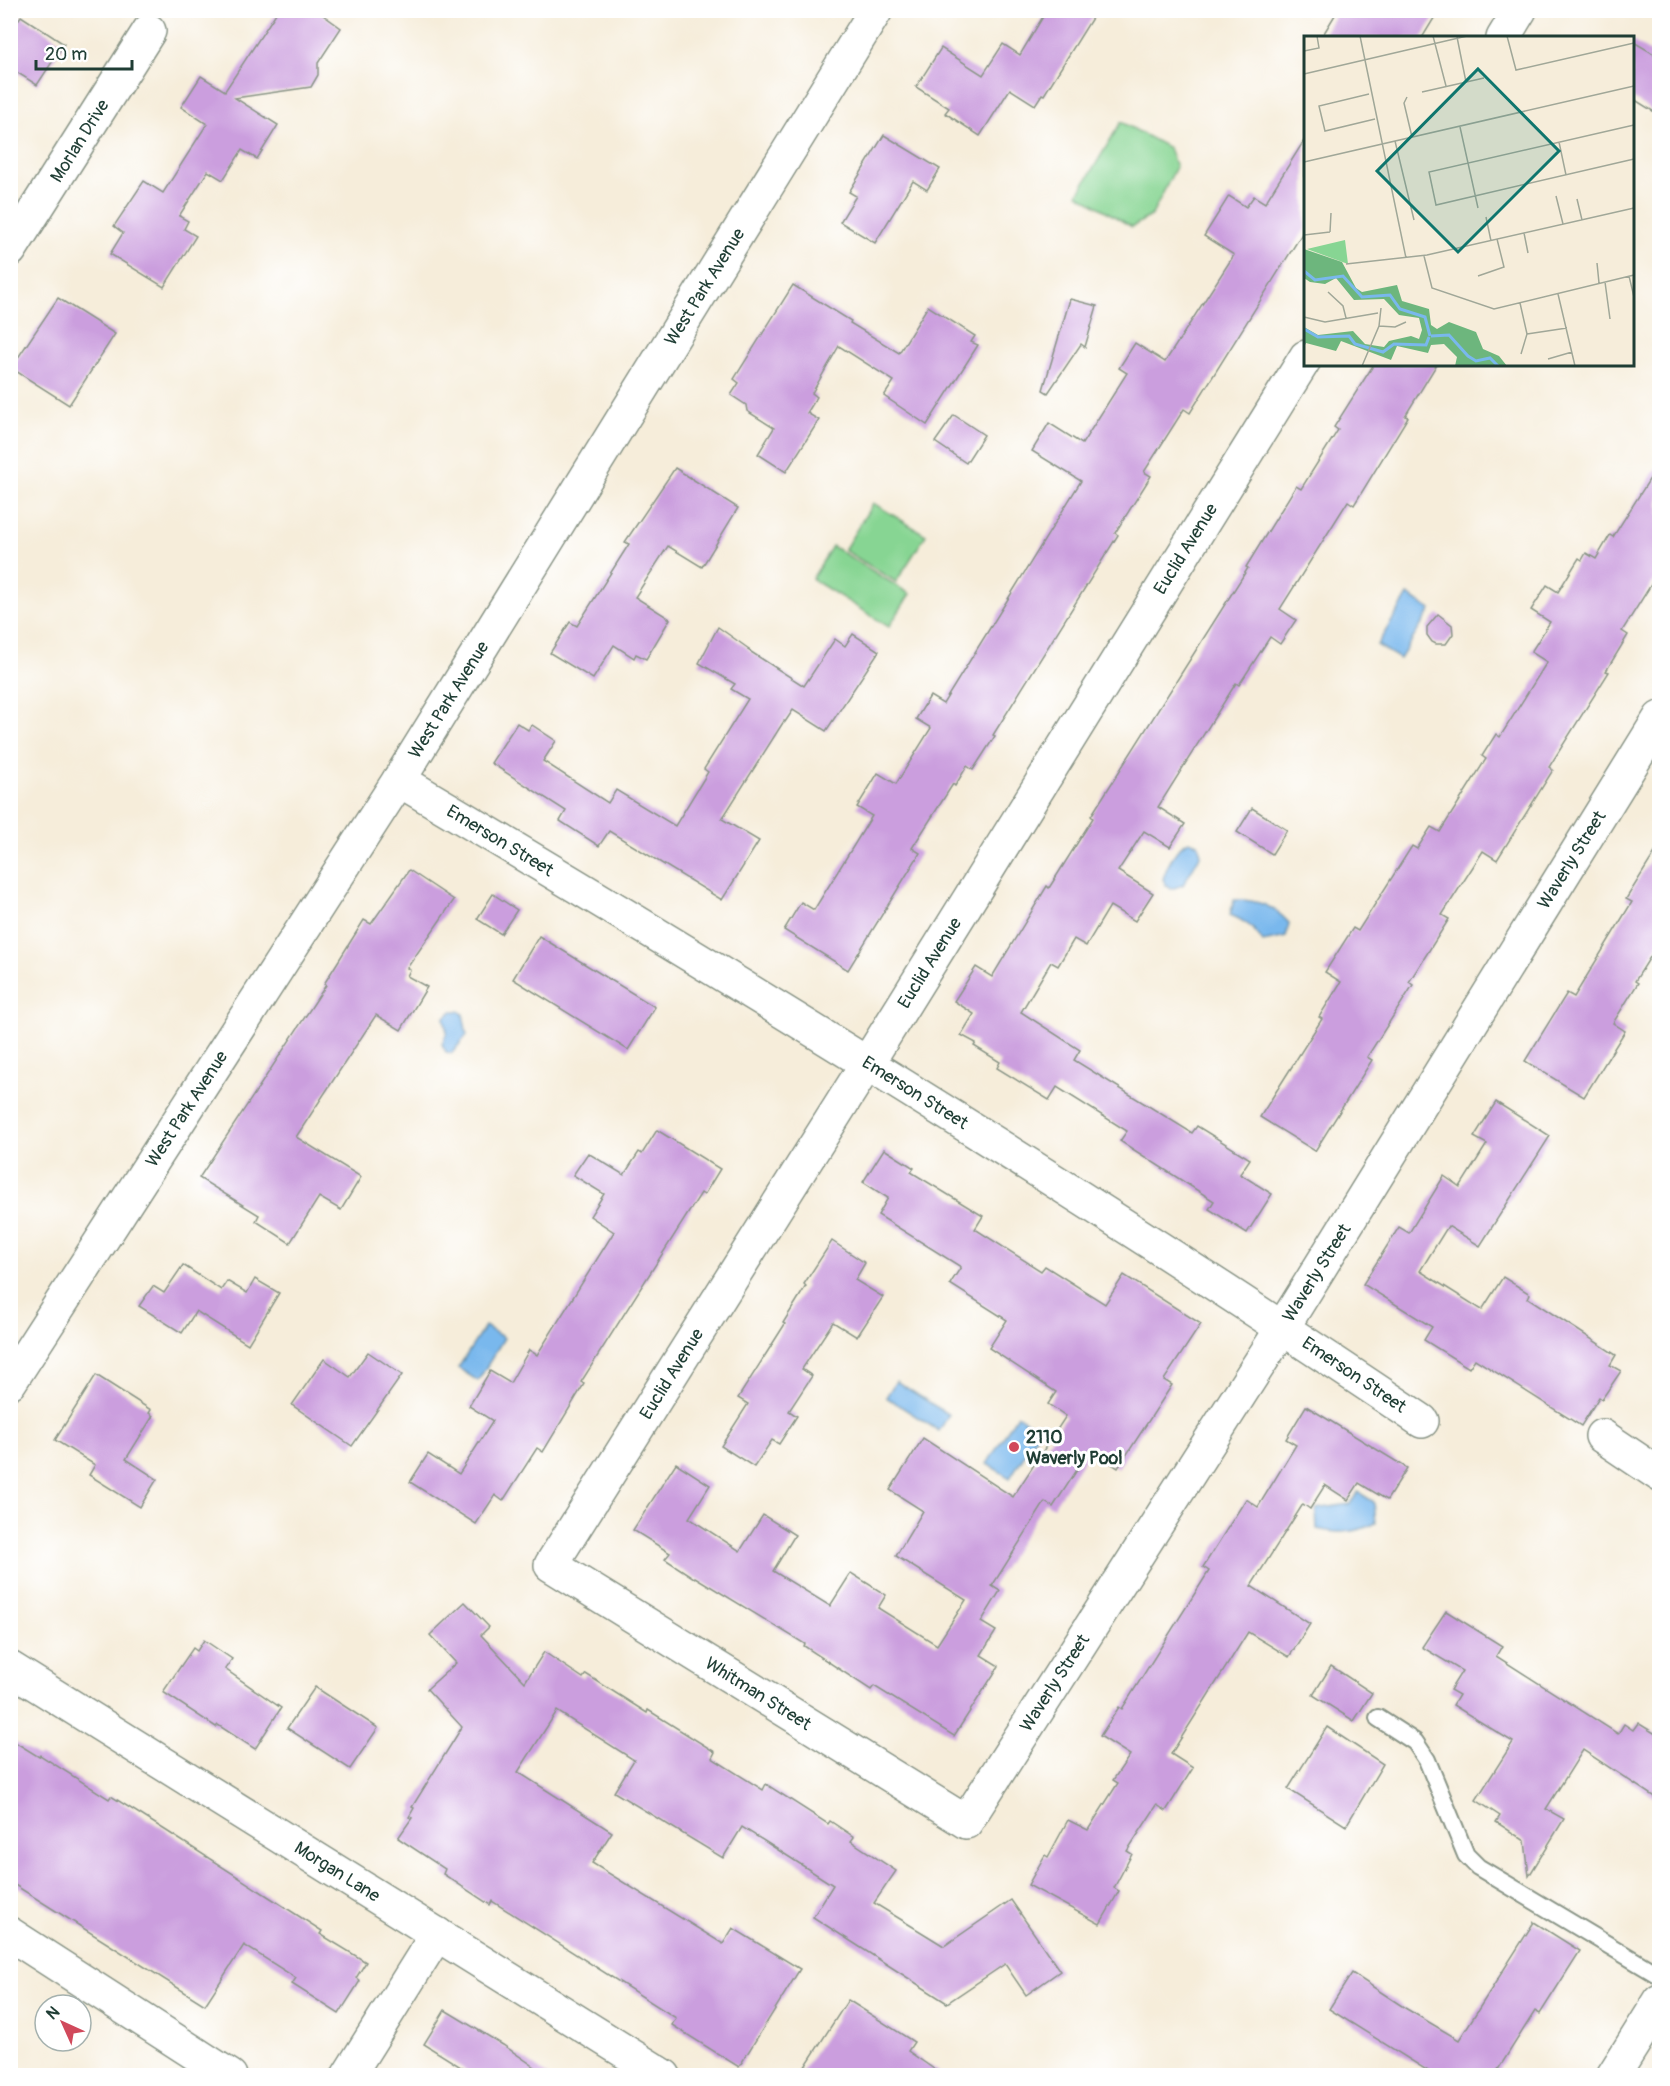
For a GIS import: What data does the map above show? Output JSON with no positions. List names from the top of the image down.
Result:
{
  "streets": {
    "street": [
      "Morlan Drive",
      "West Park Avenue",
      "Euclid Avenue",
      "Emerson Street",
      "Waverly Street",
      "Whitman Street",
      "Morgan Lane"
    ]
  },
  "crossings": [
    ["West Park Avenue", "Emerson Street"],
    ["Euclid Avenue", "Emerson Street"],
    ["Euclid Avenue", "Whitman Street"],
    ["Emerson Street", "Waverly Street"],
    ["Waverly Street", "Whitman Street"]
  ],
  "places": ["2110 Waverly Pool"],
  "scale_bar": "20 m",
  "north": "top left"
}
